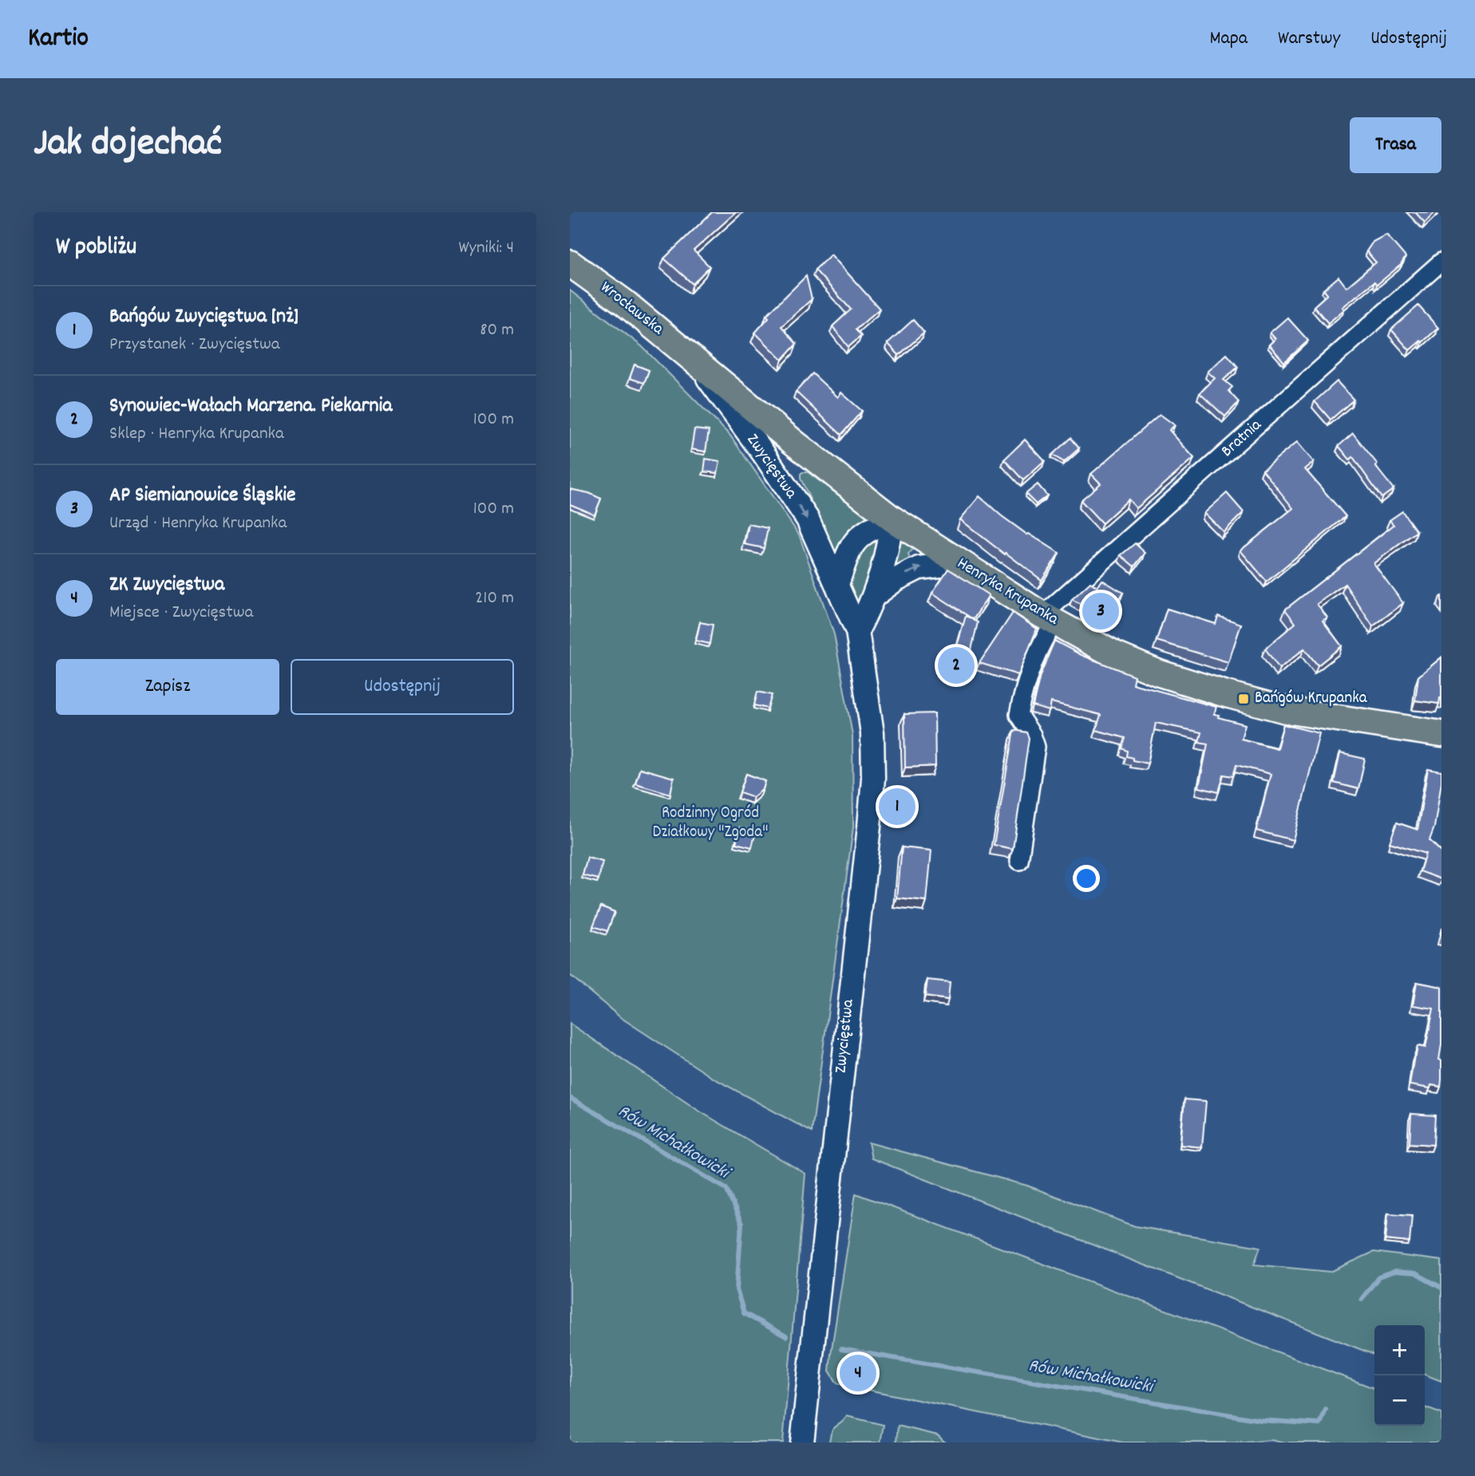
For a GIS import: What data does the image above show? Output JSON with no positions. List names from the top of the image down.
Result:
{
  "streets": {
    "main road": ["Wrocławska", "Zwycięstwa", "Henryka Krupanka"],
    "street": ["Bratnia"]
  },
  "crossings": [
    ["Wrocławska", "Zwycięstwa"],
    ["Wrocławska", "Henryka Krupanka"],
    ["Bratnia", "Henryka Krupanka"],
    ["Zwycięstwa", "Henryka Krupanka"]
  ],
  "water": ["Rów Michałkowicki"],
  "parks": ["Rodzinny Ogród Działkowy \"Zgoda\""],
  "places": {
    "transit": ["Bańgów Krupanka"]
  },
  "page": {
    "header": "Kartio",
    "nav": ["Mapa", "Warstwy", "Udostępnij"],
    "title": "Jak dojechać",
    "buttons": [
      "Trasa",
      ["Zapisz", "Udostępnij"]
    ],
    "heading": ["W pobliżu", "Wyniki: 4"],
    "list": [
      {
        "mark": "1",
        "name": "Bańgów Zwycięstwa [nż]",
        "note": "Przystanek · Zwycięstwa",
        "value": "80 m"
      },
      {
        "mark": "2",
        "name": "Synowiec-Wałach Marzena. Piekarnia",
        "note": "Sklep · Henryka Krupanka",
        "value": "100 m"
      },
      {
        "mark": "3",
        "name": "AP Siemianowice Śląskie",
        "note": "Urząd · Henryka Krupanka",
        "value": "100 m"
      },
      {
        "mark": "4",
        "name": "ZK Zwycięstwa",
        "note": "Miejsce · Zwycięstwa",
        "value": "210 m"
      }
    ],
    "pins": [
      "3",
      "2",
      "1",
      "4"
    ],
    "map_buttons": ["+", "−"]
  }
}
